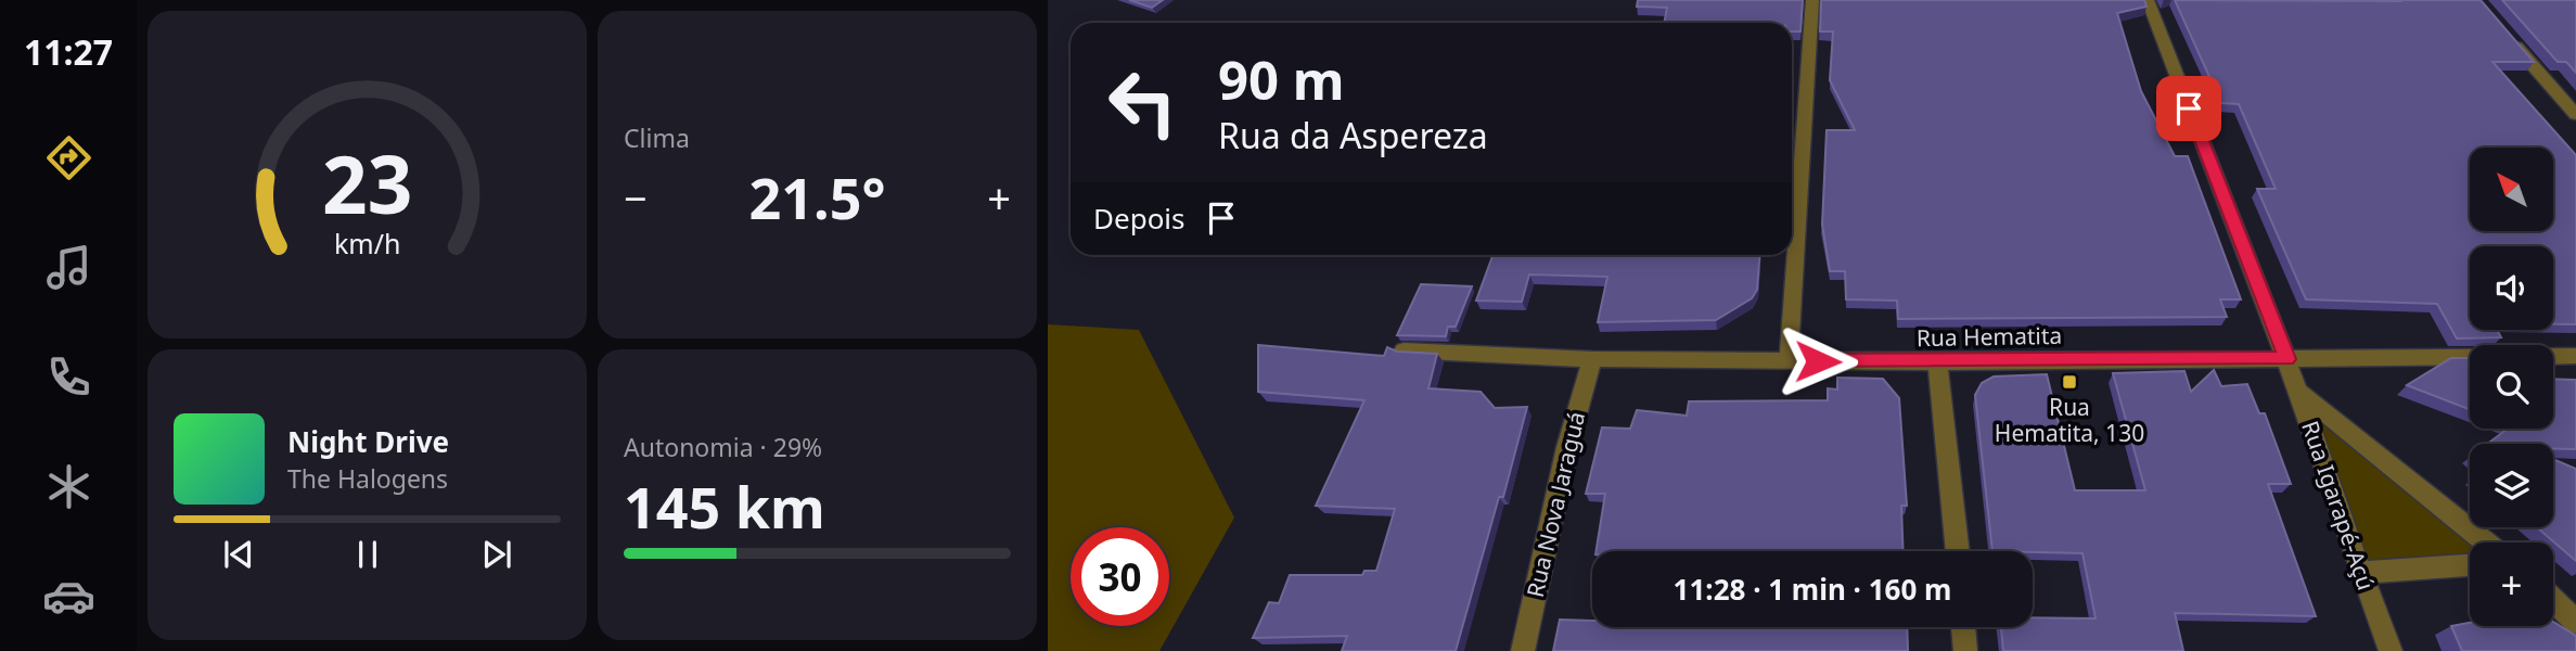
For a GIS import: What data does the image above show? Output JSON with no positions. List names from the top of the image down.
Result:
{
  "streets": {
    "street": ["Rua Hematita", "Rua Nova Jaraguá", "Rua Igarapé-Açú"]
  },
  "crossings": [
    ["Rua Hematita", "Rua Nova Jaraguá"],
    ["Rua Hematita", "Rua Igarapé-Açú"]
  ],
  "places": {
    "transit": ["Rua Hematita, 130"]
  },
  "north": "top left",
  "page": {
    "tabs": "11:27",
    "tile": [
      "Clima",
      ["Autonomia · 29%", "145 km"]
    ],
    "turn": ["90 m", "Rua da Aspereza"],
    "map_buttons": "+",
    "heat": ["−", "21.5°", "+"],
    "then": "Depois",
    "song": ["Night Drive", "The Halogens"],
    "limit": "30",
    "trip": "11:28 · 1 min · 160 m",
    "gauge": ["23", "km/h"]
  }
}
